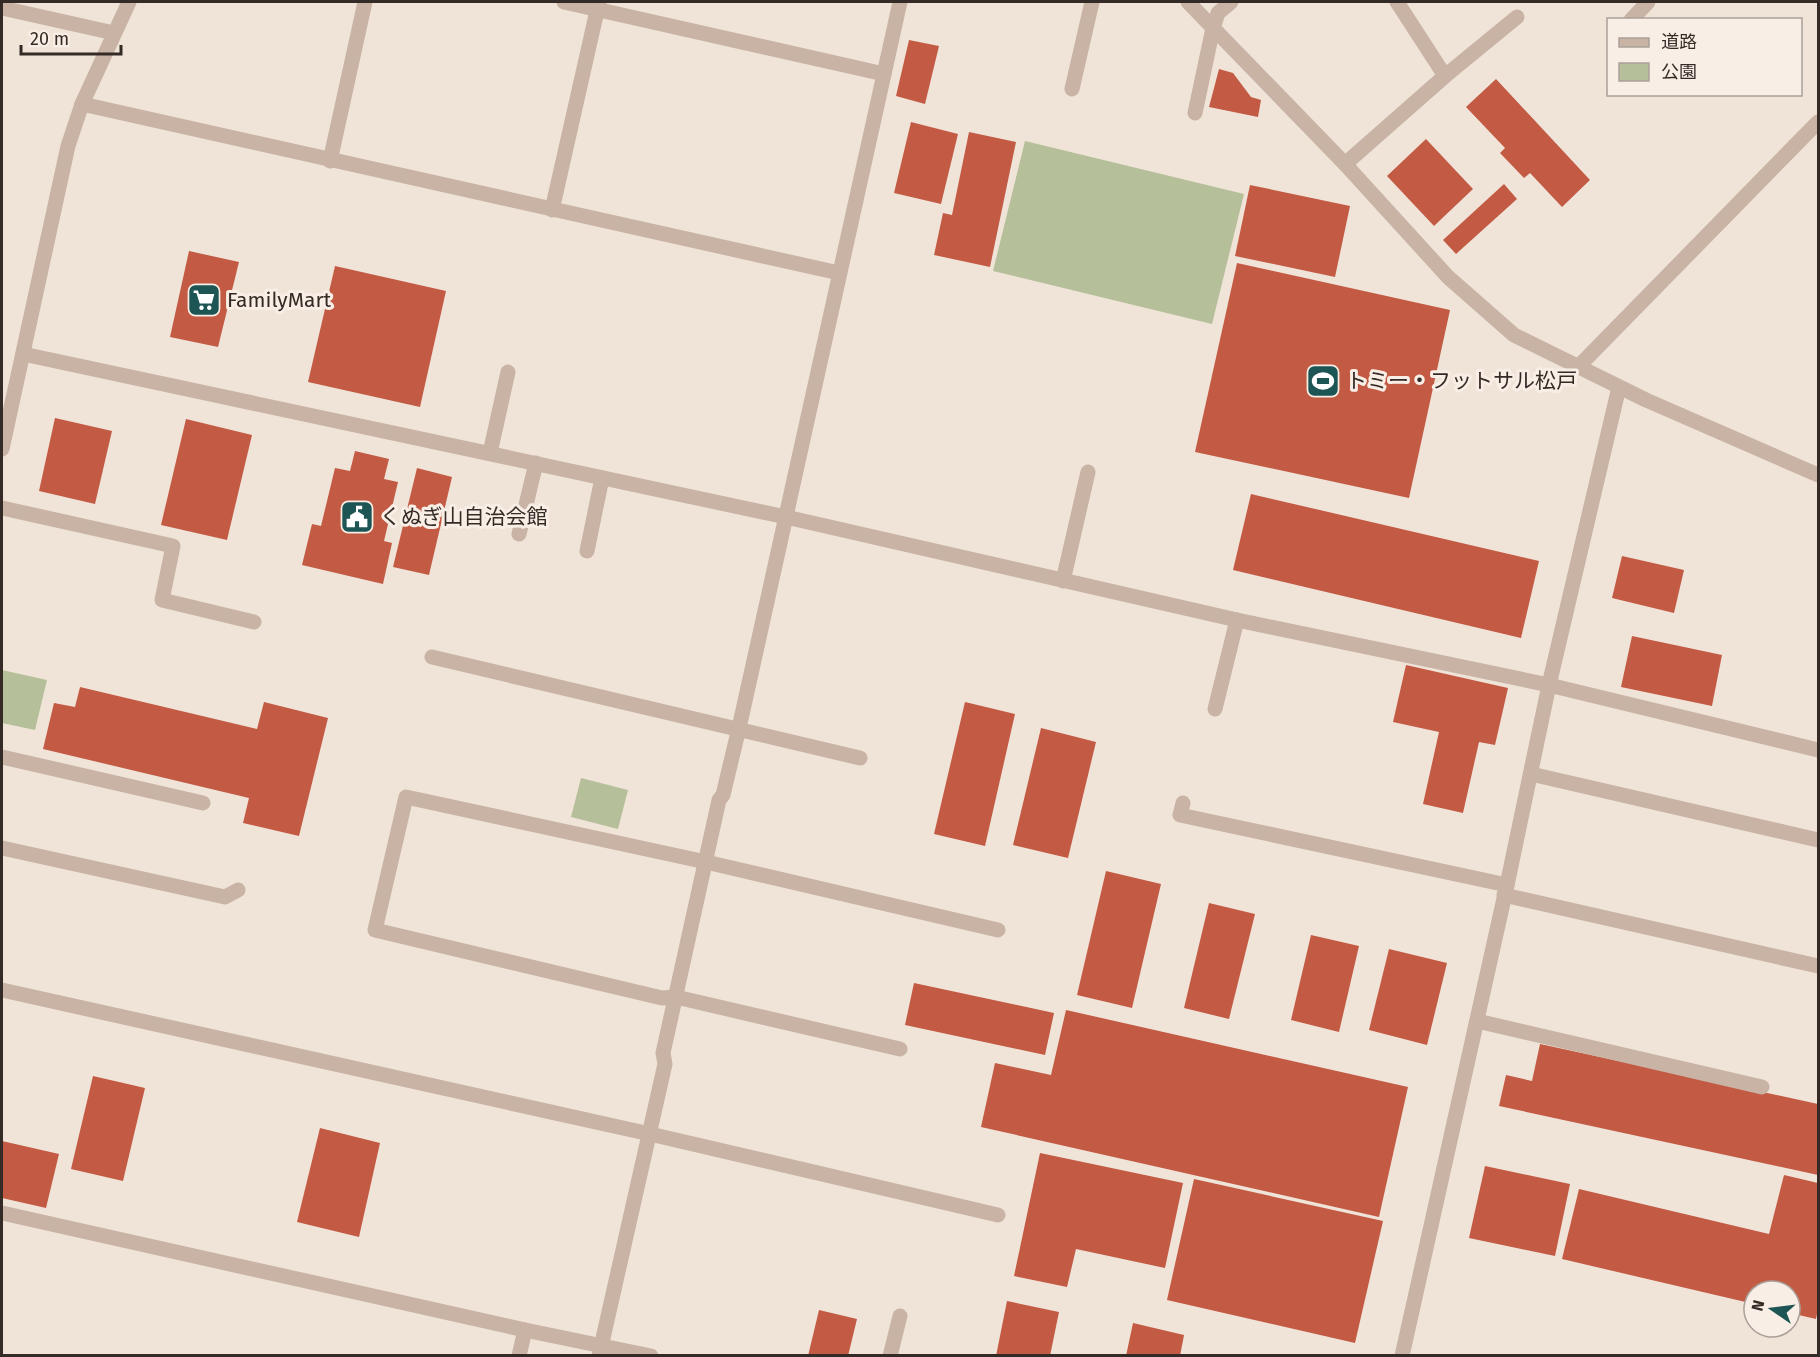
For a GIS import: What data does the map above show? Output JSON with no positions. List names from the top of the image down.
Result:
{
  "places": {
    "supermarket": ["FamilyMart"],
    "sports": ["トミー・フットサル松戸"],
    "public building": ["くぬぎ山自治会館"]
  },
  "legend": ["道路", "公園"],
  "scale_bar": "20 m",
  "north": "left"
}
